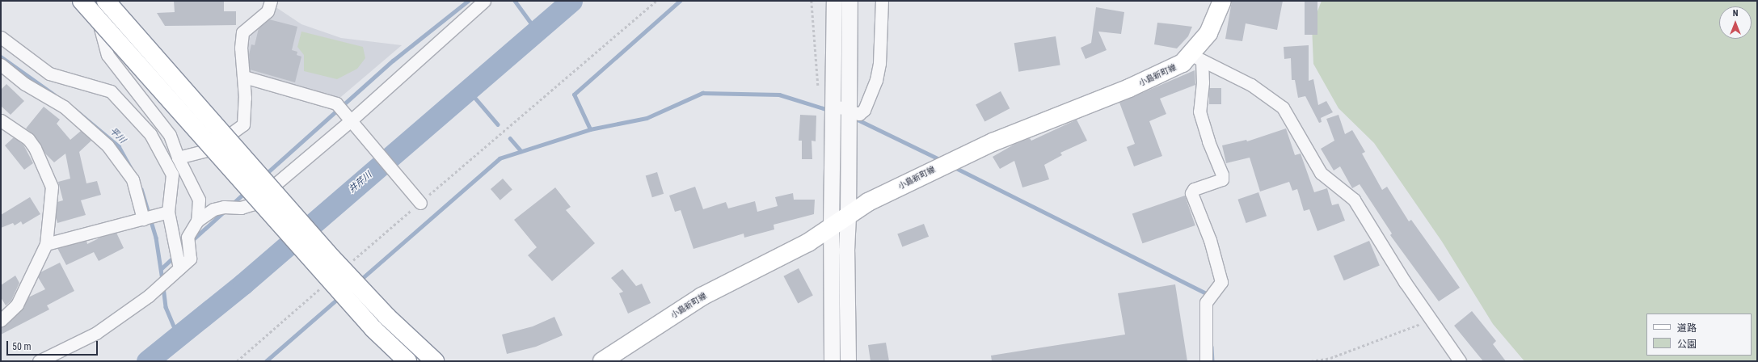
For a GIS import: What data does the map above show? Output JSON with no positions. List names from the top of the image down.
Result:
{
  "streets": {
    "main road": ["小島新町線"]
  },
  "water": ["平川", "井芹川"],
  "legend": ["道路", "公園"],
  "scale_bar": "50 m",
  "north": "top"
}
